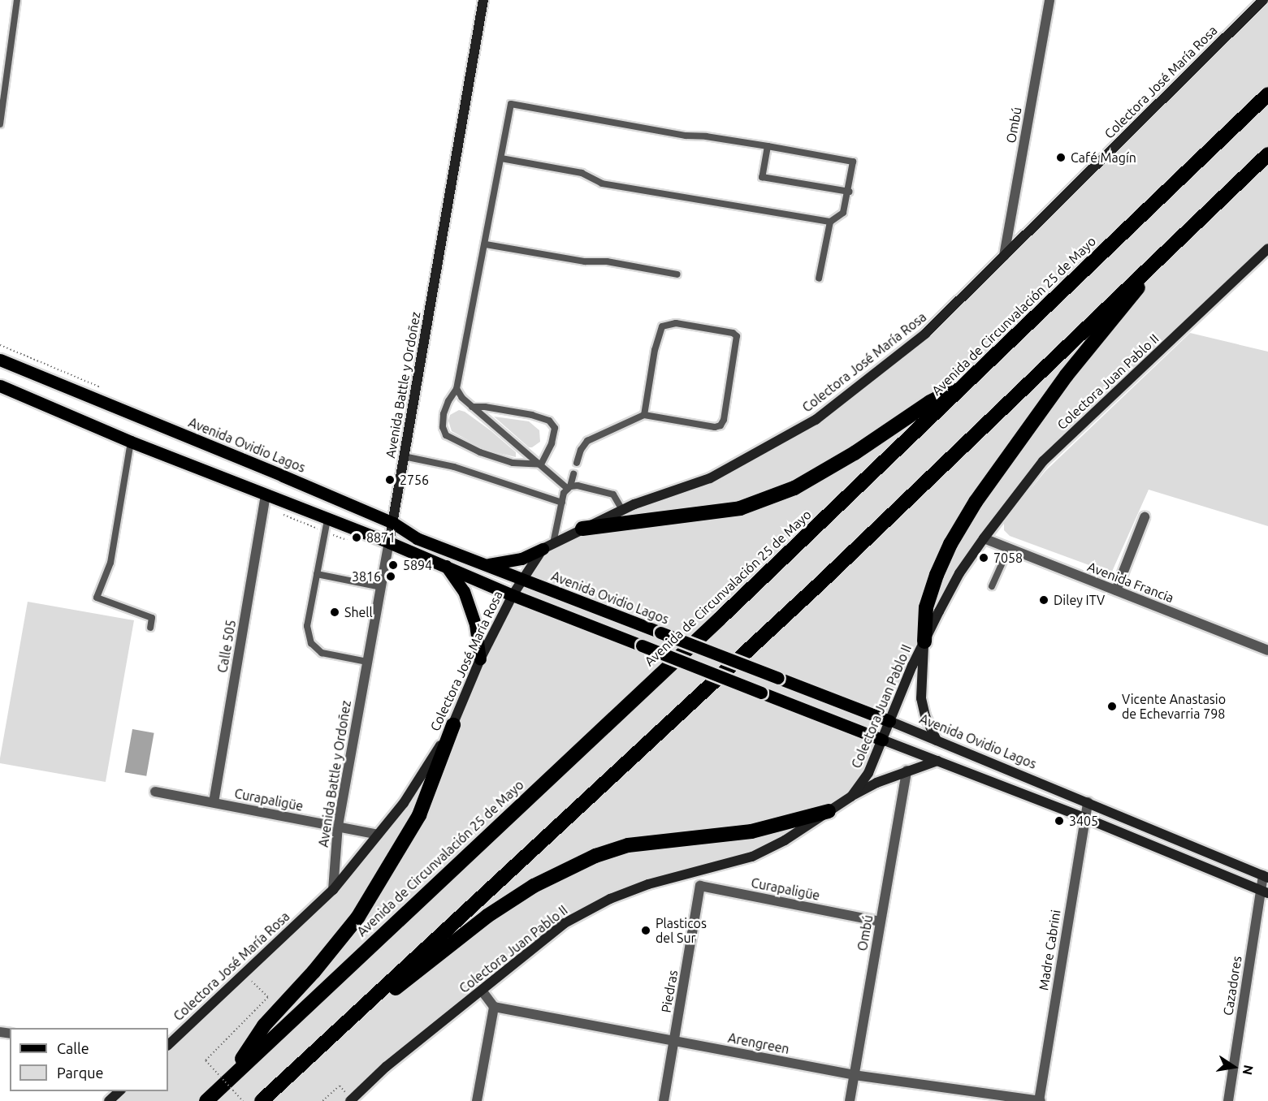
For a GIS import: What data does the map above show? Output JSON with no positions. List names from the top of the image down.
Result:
{
  "streets": {
    "highway": ["Avenida de Circunvalación 25 de Mayo"],
    "main road": [
      "Colectora José María Rosa",
      "Colectora Juan Pablo II",
      "Avenida Battle y Ordoñez",
      "Avenida Ovidio Lagos"
    ],
    "street": [
      "Ombú",
      "Avenida Francia",
      "Calle 505",
      "Curapaligüe",
      "Madre Cabrini",
      "Cazadores",
      "Piedras",
      "Arengreen"
    ]
  },
  "crossings": [
    ["Colectora José María Rosa", "Ombú"],
    ["Colectora José María Rosa", "Avenida Battle y Ordoñez"],
    ["Colectora José María Rosa", "Avenida Ovidio Lagos"],
    ["Colectora José María Rosa", "Curapaligüe"],
    ["Ombú", "Curapaligüe"],
    ["Ombú", "Arengreen"],
    ["Colectora Juan Pablo II", "Avenida Ovidio Lagos"],
    ["Colectora Juan Pablo II", "Avenida Francia"],
    ["Avenida Battle y Ordoñez", "Avenida Ovidio Lagos"],
    ["Avenida Battle y Ordoñez", "Curapaligüe"],
    ["Avenida Ovidio Lagos", "Madre Cabrini"],
    ["Avenida Ovidio Lagos", "Cazadores"],
    ["Calle 505", "Curapaligüe"],
    ["Curapaligüe", "Piedras"],
    ["Madre Cabrini", "Arengreen"],
    ["Piedras", "Arengreen"]
  ],
  "places": [
    "Café Magín",
    "2756",
    "8871",
    "7058",
    "5894",
    "3816",
    "Diley ITV",
    "Shell",
    "Vicente Anastasio de Echevarria 798",
    "3405",
    "Plasticos del Sur"
  ],
  "legend": ["Calle", "Parque"],
  "north": "right"
}
